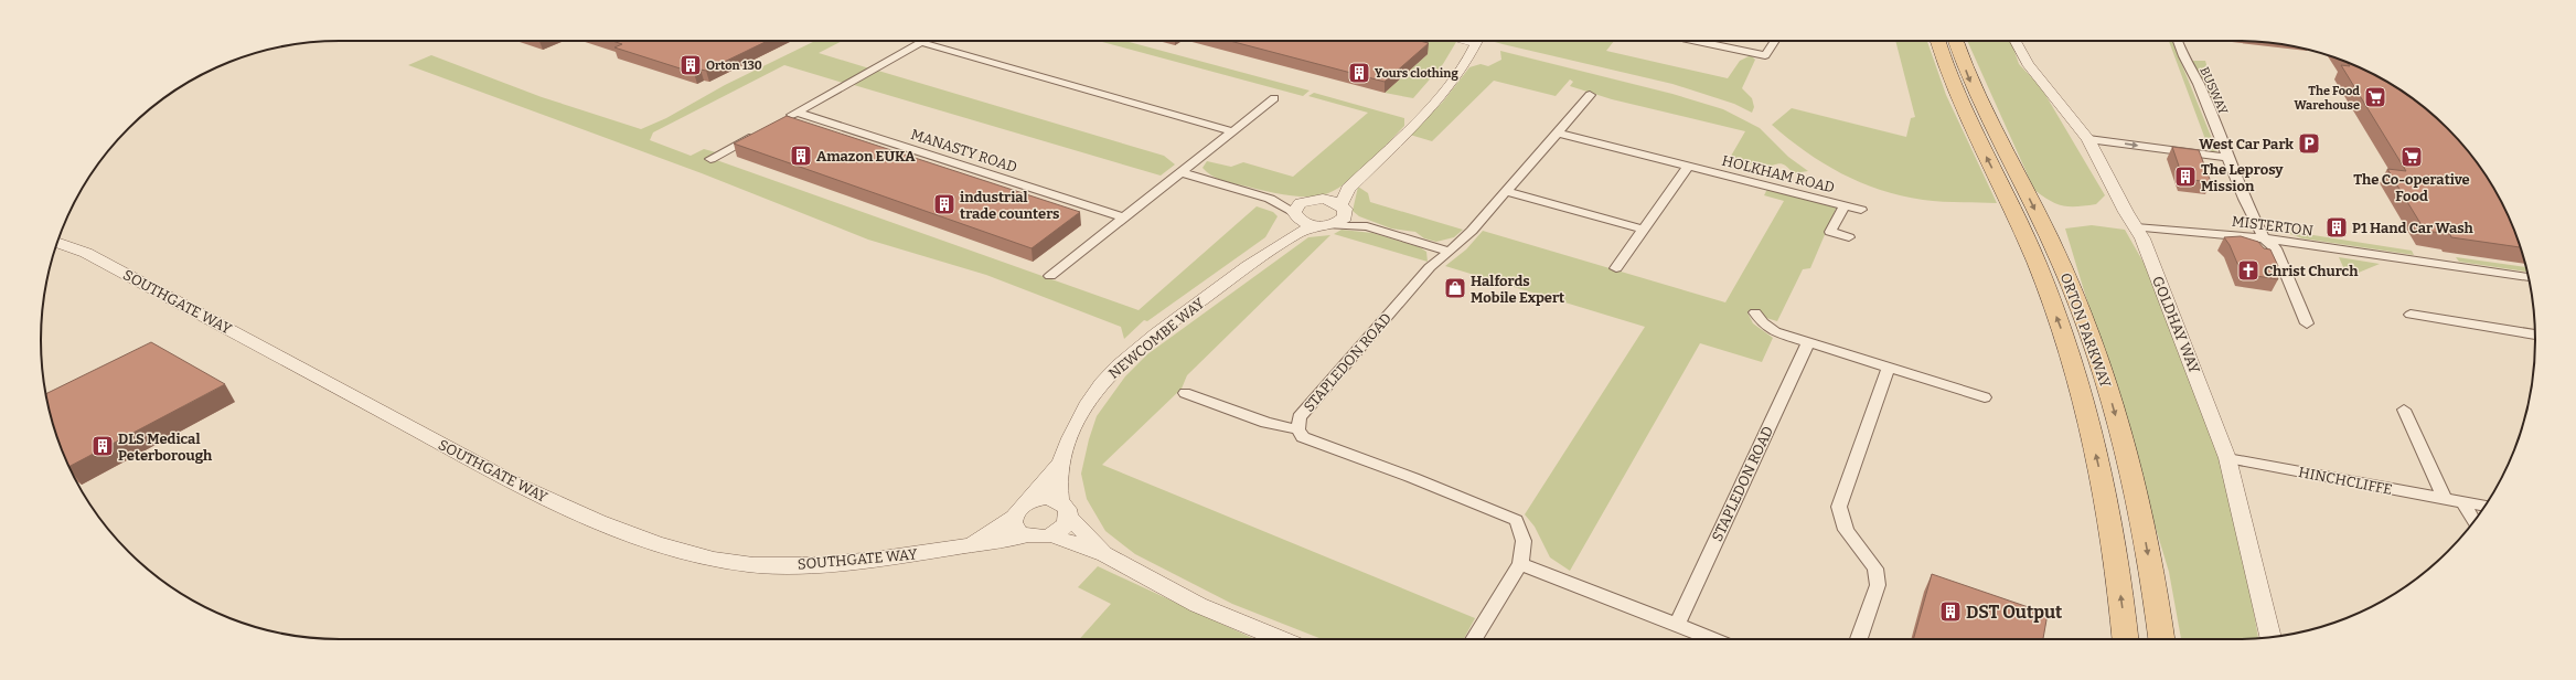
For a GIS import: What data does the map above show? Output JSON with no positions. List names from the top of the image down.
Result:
{
  "streets": {
    "main road": ["ORTON PARKWAY"],
    "street": [
      "BUSWAY",
      "MANASTY ROAD",
      "HOLKHAM ROAD",
      "MISTERTON",
      "SOUTHGATE WAY",
      "GOLDHAY WAY",
      "NEWCOMBE WAY",
      "STAPLEDON ROAD",
      "HINCHCLIFFE"
    ]
  },
  "crossings": [
    ["BUSWAY", "MISTERTON"],
    ["MISTERTON", "GOLDHAY WAY"],
    ["SOUTHGATE WAY", "NEWCOMBE WAY"],
    ["GOLDHAY WAY", "HINCHCLIFFE"]
  ],
  "places": {
    "building": [
      "Orton 130",
      "Yours clothing",
      "Amazon EUKA",
      "The Leprosy Mission",
      "industrial trade counters",
      "P1 Hand Car Wash",
      "DLS Medical Peterborough",
      "DST Output"
    ],
    "supermarket": ["The Food Warehouse", "The Co-operative Food"],
    "parking": ["West Car Park"],
    "church": ["Christ Church"],
    "shop": ["Halfords Mobile Expert"]
  }
}
